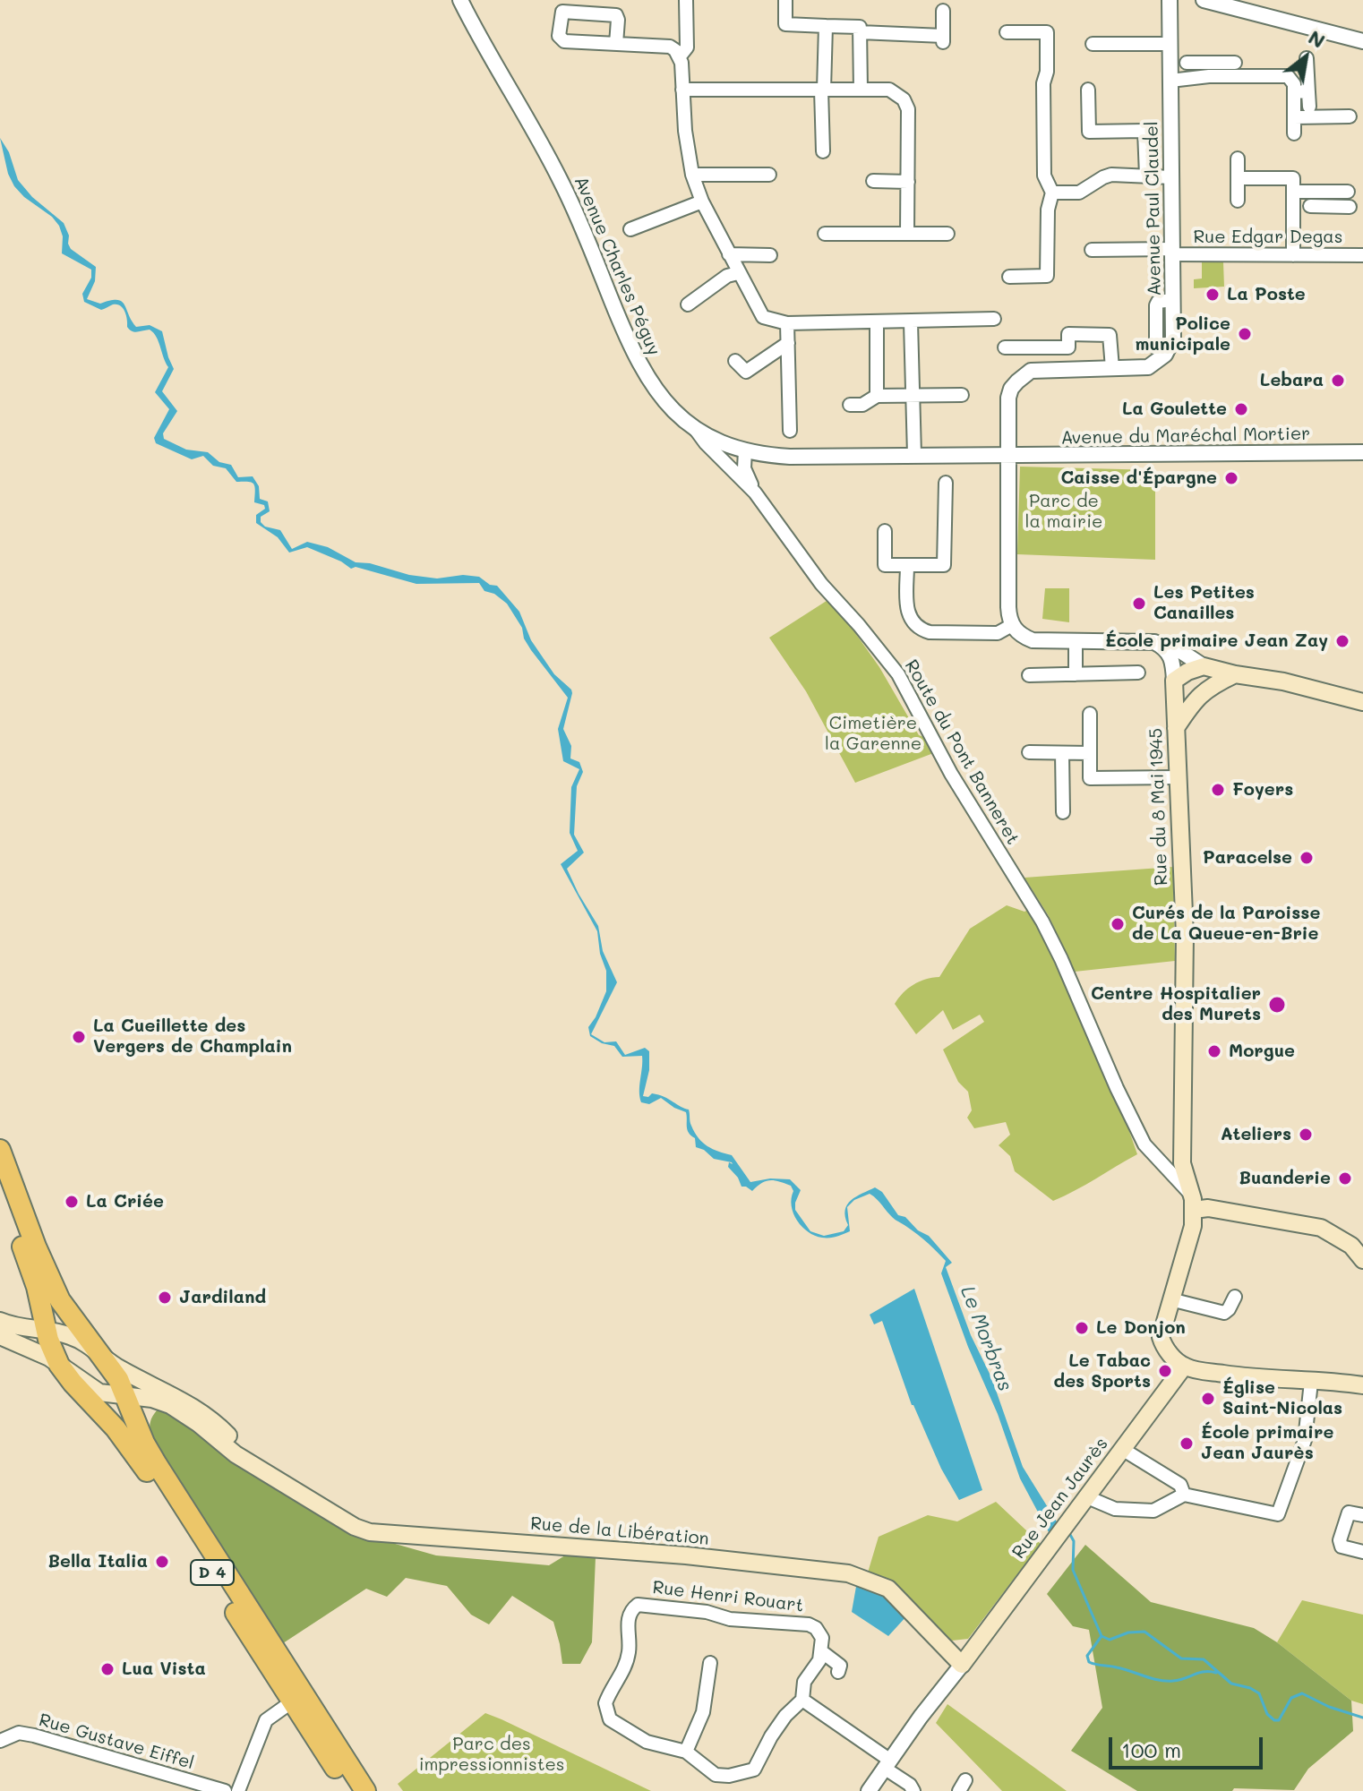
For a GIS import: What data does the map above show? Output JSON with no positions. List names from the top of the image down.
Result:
{
  "streets": {
    "main road": [
      "Rue du 8 Mai 1945",
      "Rue Jean Jaurès",
      "Rue de la Libération",
      "D 4"
    ],
    "street": [
      "Avenue Paul Claudel",
      "Rue Edgar Degas",
      "Avenue Charles Péguy",
      "Avenue du Maréchal Mortier",
      "Route du Pont Banneret",
      "Rue Henri Rouart",
      "Rue Gustave Eiffel"
    ]
  },
  "crossings": [
    ["Avenue Paul Claudel", "Rue Edgar Degas"],
    ["Avenue Paul Claudel", "Avenue Charles Péguy"],
    ["Avenue Paul Claudel", "Avenue du Maréchal Mortier"],
    ["Avenue Charles Péguy", "Avenue du Maréchal Mortier"],
    ["Avenue Charles Péguy", "Route du Pont Banneret"],
    ["Route du Pont Banneret", "Rue du 8 Mai 1945"],
    ["Rue Jean Jaurès", "Rue de la Libération"],
    ["Rue de la Libération", "D 4"]
  ],
  "water": ["Le Morbras"],
  "parks": ["Parc de la mairie", "Cimetière la Garenne", "Parc des impressionnistes"],
  "places": [
    "La Poste",
    "Police municipale",
    "Lebara",
    "La Goulette",
    "Caisse d'Épargne",
    "Les Petites Canailles",
    "École primaire Jean Zay",
    "Foyers",
    "Paracelse",
    "Curés de la Paroisse de La Queue-en-Brie",
    "Centre Hospitalier des Murets",
    "La Cueillette des Vergers de Champlain",
    "Morgue",
    "Ateliers",
    "Buanderie",
    "La Criée",
    "Jardiland",
    "Le Donjon",
    "Le Tabac des Sports",
    "Église Saint-Nicolas",
    "École primaire Jean Jaurès",
    "Bella Italia",
    "Lua Vista"
  ],
  "scale_bar": "100 m",
  "north": "top right"
}
